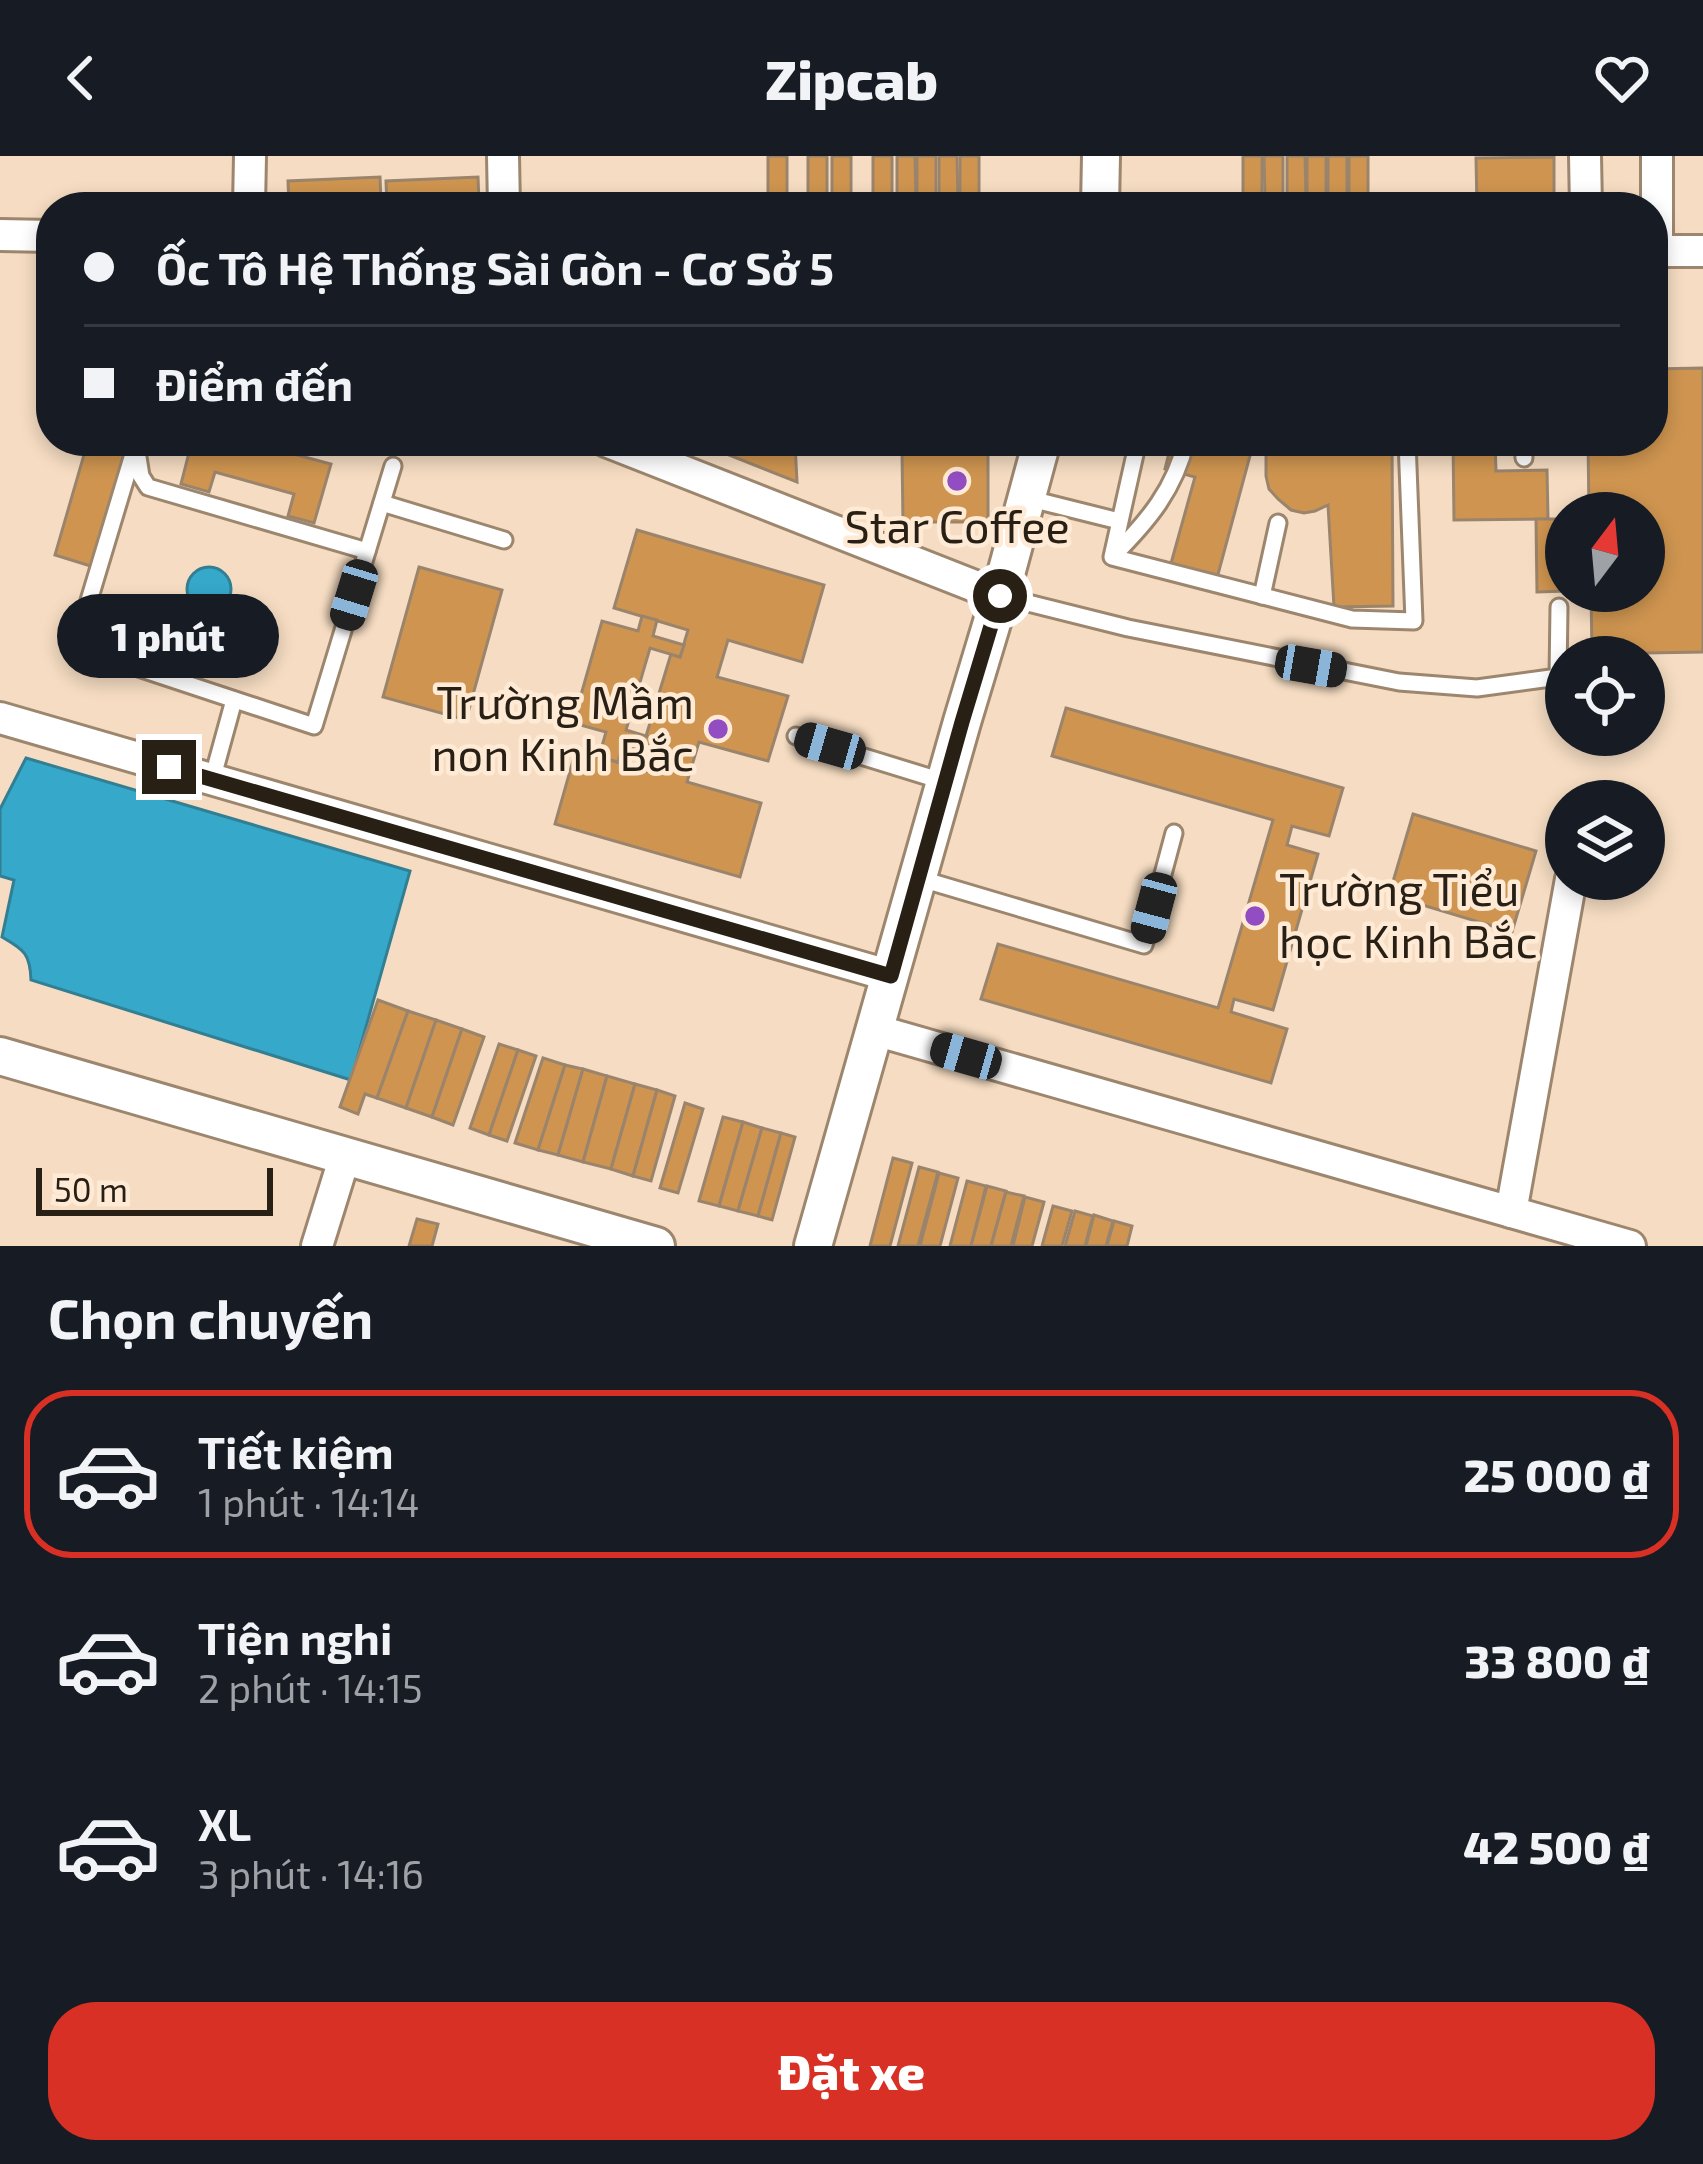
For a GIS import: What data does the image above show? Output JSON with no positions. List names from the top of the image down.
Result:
{
  "places": ["Star Coffee", "Trường Mầm non Kinh Bắc", "Trường Tiểu học Kinh Bắc"],
  "scale_bar": "50 m",
  "north": "top",
  "page": {
    "header": "Zipcab",
    "banner": ["Ốc Tô Hệ Thống Sài Gòn - Cơ Sở 5", "Điểm đến"],
    "bubble": "1 phút",
    "scale": "50 m",
    "heading": "Chọn chuyến",
    "list": [
      {
        "name": "Tiết kiệm",
        "note": "1 phút · 14:14",
        "value": "25 000 ₫"
      },
      {
        "name": "Tiện nghi",
        "note": "2 phút · 14:15",
        "value": "33 800 ₫"
      },
      {
        "name": "XL",
        "note": "3 phút · 14:16",
        "value": "42 500 ₫"
      }
    ],
    "buttons": "Đặt xe"
  }
}
